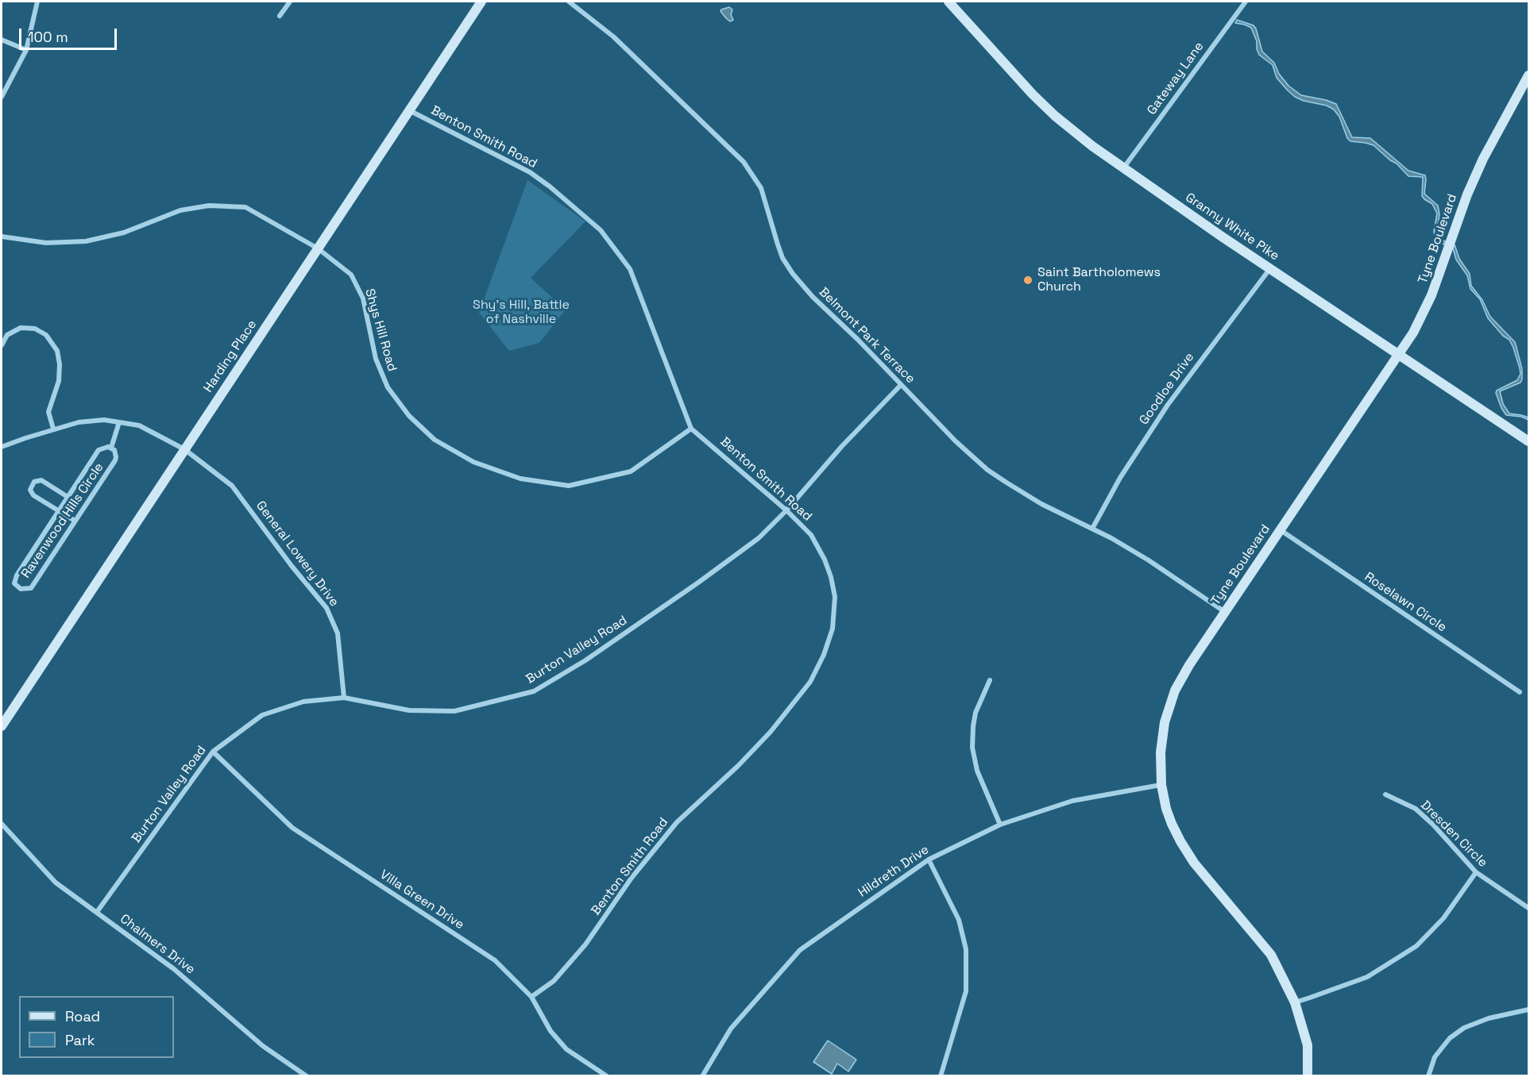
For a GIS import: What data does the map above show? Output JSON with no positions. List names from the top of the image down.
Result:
{
  "streets": {
    "main road": ["Granny White Pike", "Tyne Boulevard", "Harding Place"],
    "street": [
      "Gateway Lane",
      "Benton Smith Road",
      "Shys Hill Road",
      "Belmont Park Terrace",
      "Goodloe Drive",
      "Ravenwood Hills Circle",
      "General Lowery Drive",
      "Roselawn Circle",
      "Burton Valley Road",
      "Dresden Circle",
      "Hildreth Drive",
      "Villa Green Drive",
      "Chalmers Drive"
    ]
  },
  "crossings": [
    ["Gateway Lane", "Granny White Pike"],
    ["Benton Smith Road", "Shys Hill Road"],
    ["Benton Smith Road", "Harding Place"],
    ["Benton Smith Road", "Burton Valley Road"],
    ["Benton Smith Road", "Villa Green Drive"],
    ["Granny White Pike", "Tyne Boulevard"],
    ["Granny White Pike", "Goodloe Drive"],
    ["Tyne Boulevard", "Belmont Park Terrace"],
    ["Tyne Boulevard", "Roselawn Circle"],
    ["Tyne Boulevard", "Hildreth Drive"],
    ["Shys Hill Road", "Harding Place"],
    ["Belmont Park Terrace", "Goodloe Drive"],
    ["Belmont Park Terrace", "Burton Valley Road"],
    ["Harding Place", "General Lowery Drive"],
    ["Ravenwood Hills Circle", "General Lowery Drive"],
    ["General Lowery Drive", "Burton Valley Road"],
    ["Burton Valley Road", "Villa Green Drive"],
    ["Burton Valley Road", "Chalmers Drive"]
  ],
  "parks": ["Shy's Hill, Battle of Nashville"],
  "places": ["Saint Bartholomews Church"],
  "legend": ["Road", "Park"],
  "scale_bar": "100 m"
}
